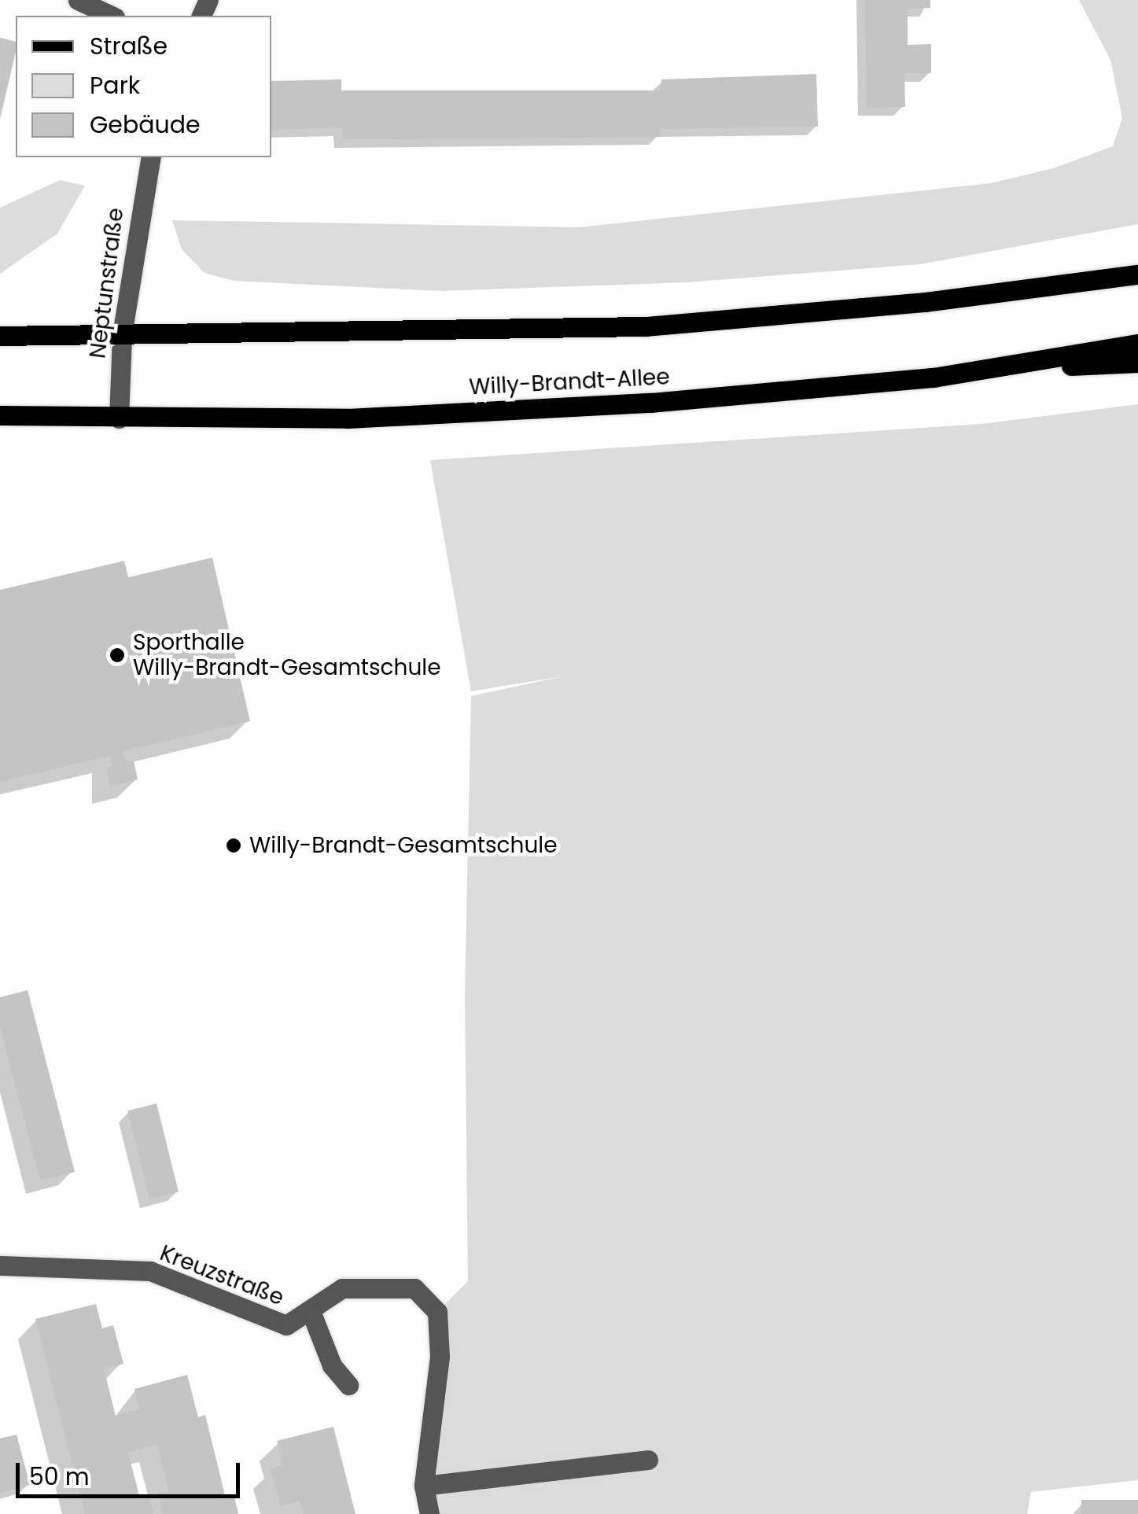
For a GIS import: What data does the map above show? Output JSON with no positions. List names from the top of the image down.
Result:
{
  "streets": {
    "main road": ["Willy-Brandt-Allee"],
    "street": ["Neptunstraße", "Kreuzstraße"]
  },
  "crossings": [
    ["Neptunstraße", "Willy-Brandt-Allee"]
  ],
  "places": ["Sporthalle Willy-Brandt-Gesamtschule", "Willy-Brandt-Gesamtschule"],
  "legend": ["Straße", "Park", "Gebäude"],
  "scale_bar": "50 m"
}
